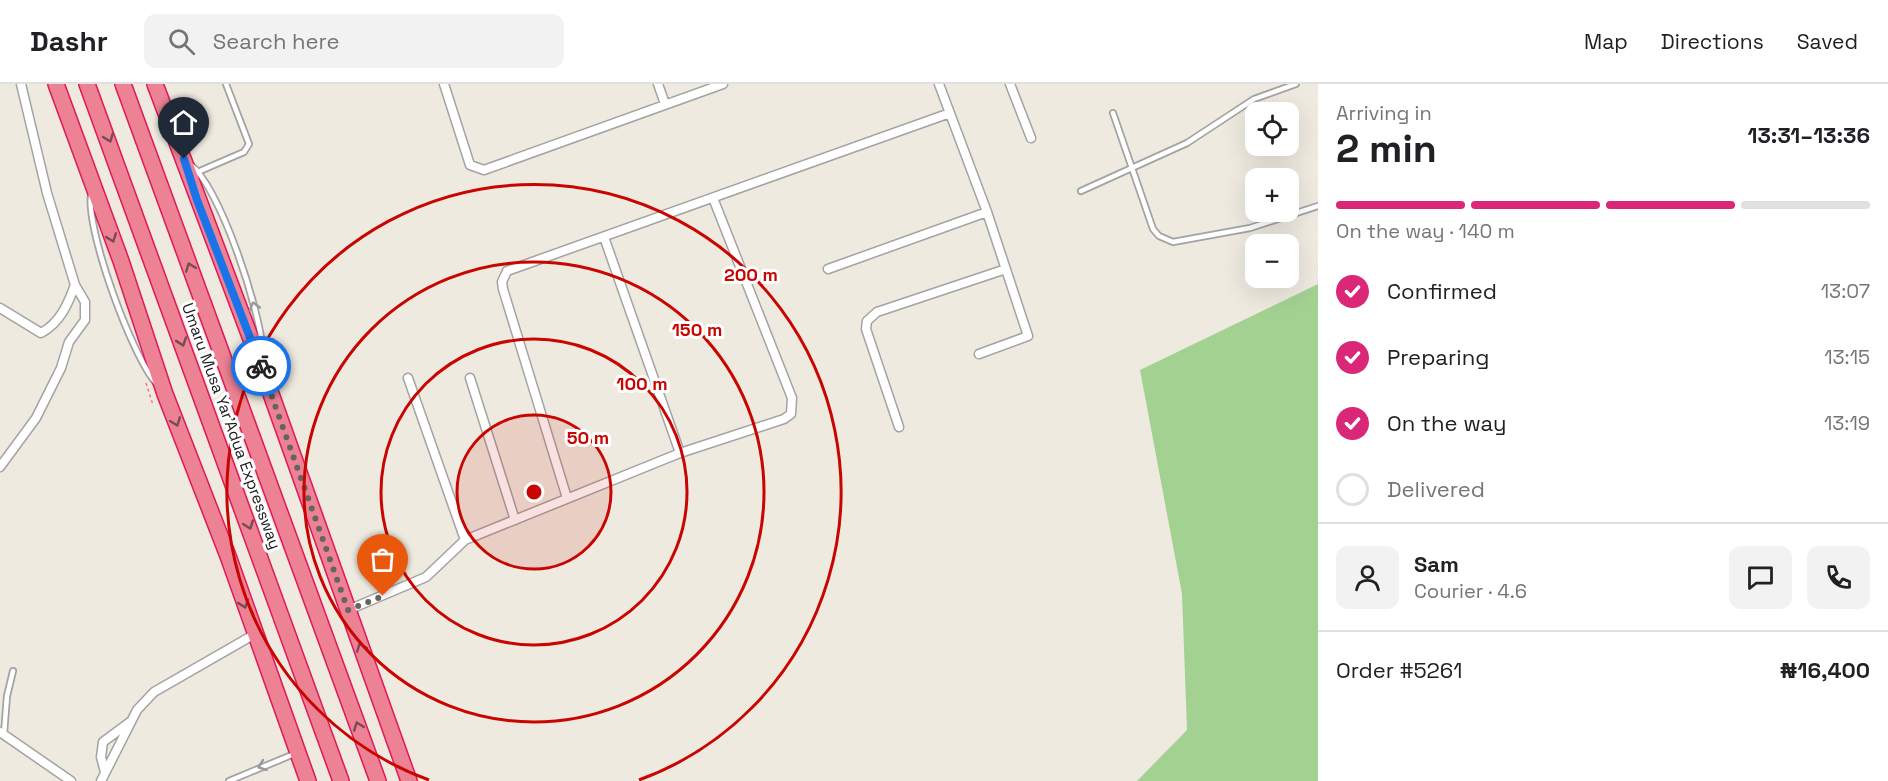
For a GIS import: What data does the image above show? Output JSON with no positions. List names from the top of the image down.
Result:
{
  "streets": {
    "highway": ["Umaru Musa Yar'Adua Expressway"]
  },
  "page": {
    "header": "Dashr",
    "search": "Search here",
    "nav": ["Map", "Directions", "Saved"],
    "heading": ["2 min", "Arriving in", "13:31–13:36"],
    "panel": [
      "Sam",
      "Courier · 4.6",
      "Order #5261",
      "₦16,400"
    ],
    "map_buttons": ["+", "−"],
    "bar": "On the way · 140 m",
    "list": [
      ["Confirmed", "13:07"],
      ["Preparing", "13:15"],
      ["On the way", "13:19"],
      "Delivered"
    ]
  },
  "rings": [
    "200 m",
    "150 m",
    "100 m",
    "50 m"
  ]
}
